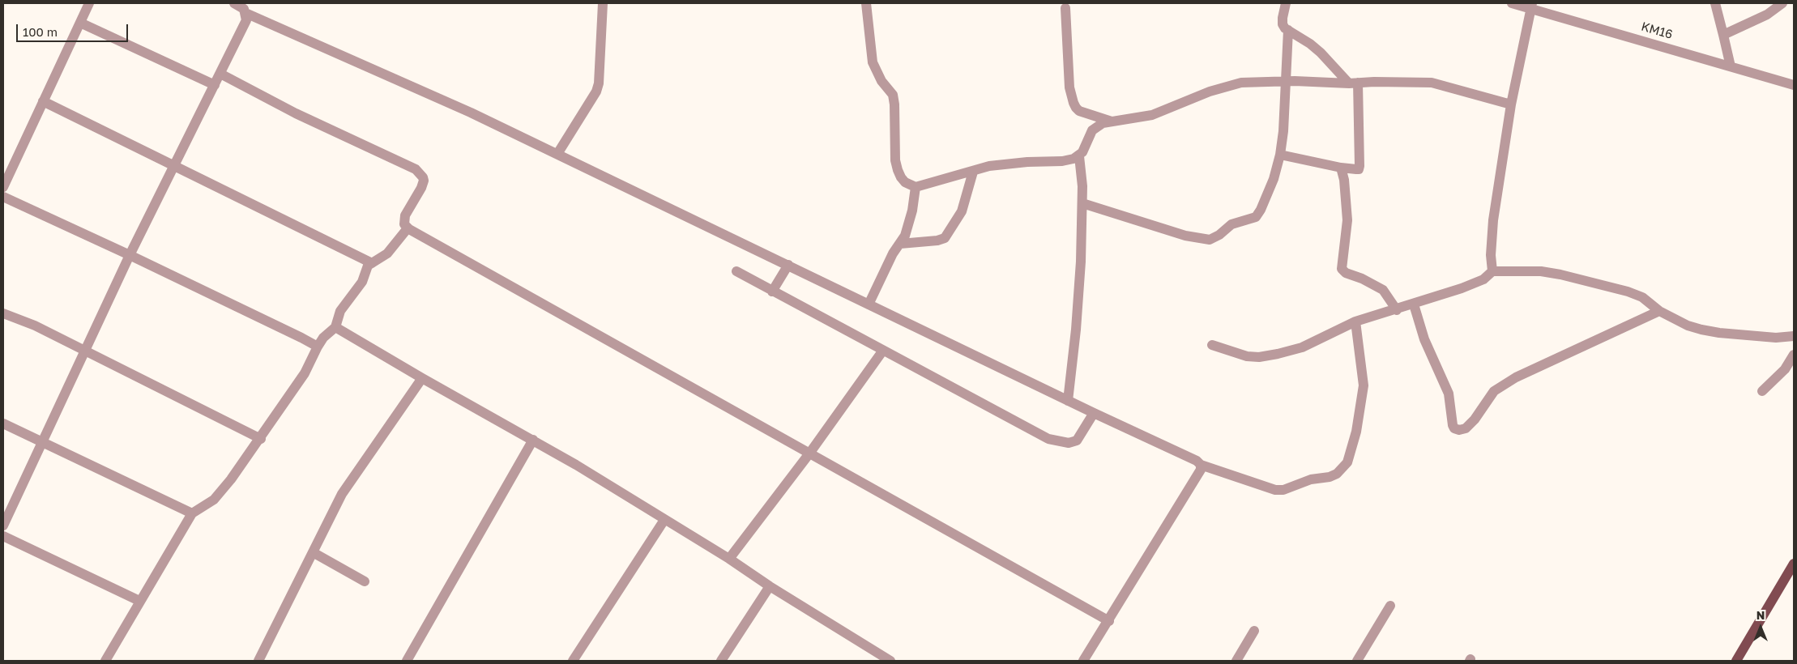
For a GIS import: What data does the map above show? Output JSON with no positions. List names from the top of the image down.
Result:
{
  "streets": {
    "street": ["KM16"]
  },
  "scale_bar": "100 m",
  "north": "top"
}
